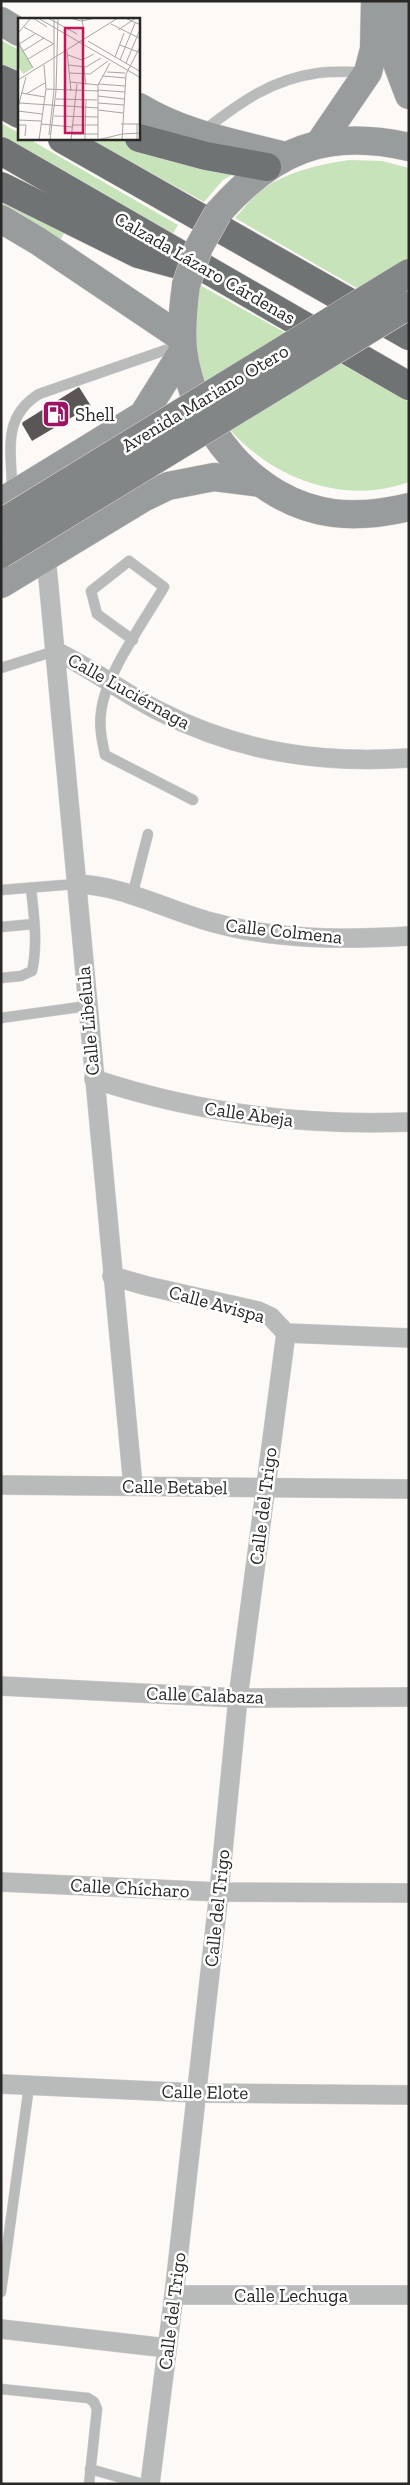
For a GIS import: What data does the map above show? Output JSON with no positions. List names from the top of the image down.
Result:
{
  "streets": {
    "highway": ["Calzada Lázaro Cárdenas"],
    "main road": ["Avenida Mariano Otero"],
    "street": [
      "Calle Luciérnaga",
      "Calle Colmena",
      "Calle Libélula",
      "Calle Abeja",
      "Calle Avispa",
      "Calle Betabel",
      "Calle del Trigo",
      "Calle Calabaza",
      "Calle Chícharo",
      "Calle Elote",
      "Calle Lechuga"
    ]
  },
  "crossings": [
    ["Calle Luciérnaga", "Calle Libélula"],
    ["Calle Colmena", "Calle Libélula"],
    ["Calle Libélula", "Calle Abeja"],
    ["Calle Libélula", "Calle Avispa"],
    ["Calle Libélula", "Calle Betabel"],
    ["Calle Avispa", "Calle del Trigo"],
    ["Calle Betabel", "Calle del Trigo"],
    ["Calle del Trigo", "Calle Calabaza"],
    ["Calle del Trigo", "Calle Chícharo"],
    ["Calle del Trigo", "Calle Elote"],
    ["Calle del Trigo", "Calle Lechuga"]
  ],
  "places": {
    "fuel station": ["Shell"]
  }
}
